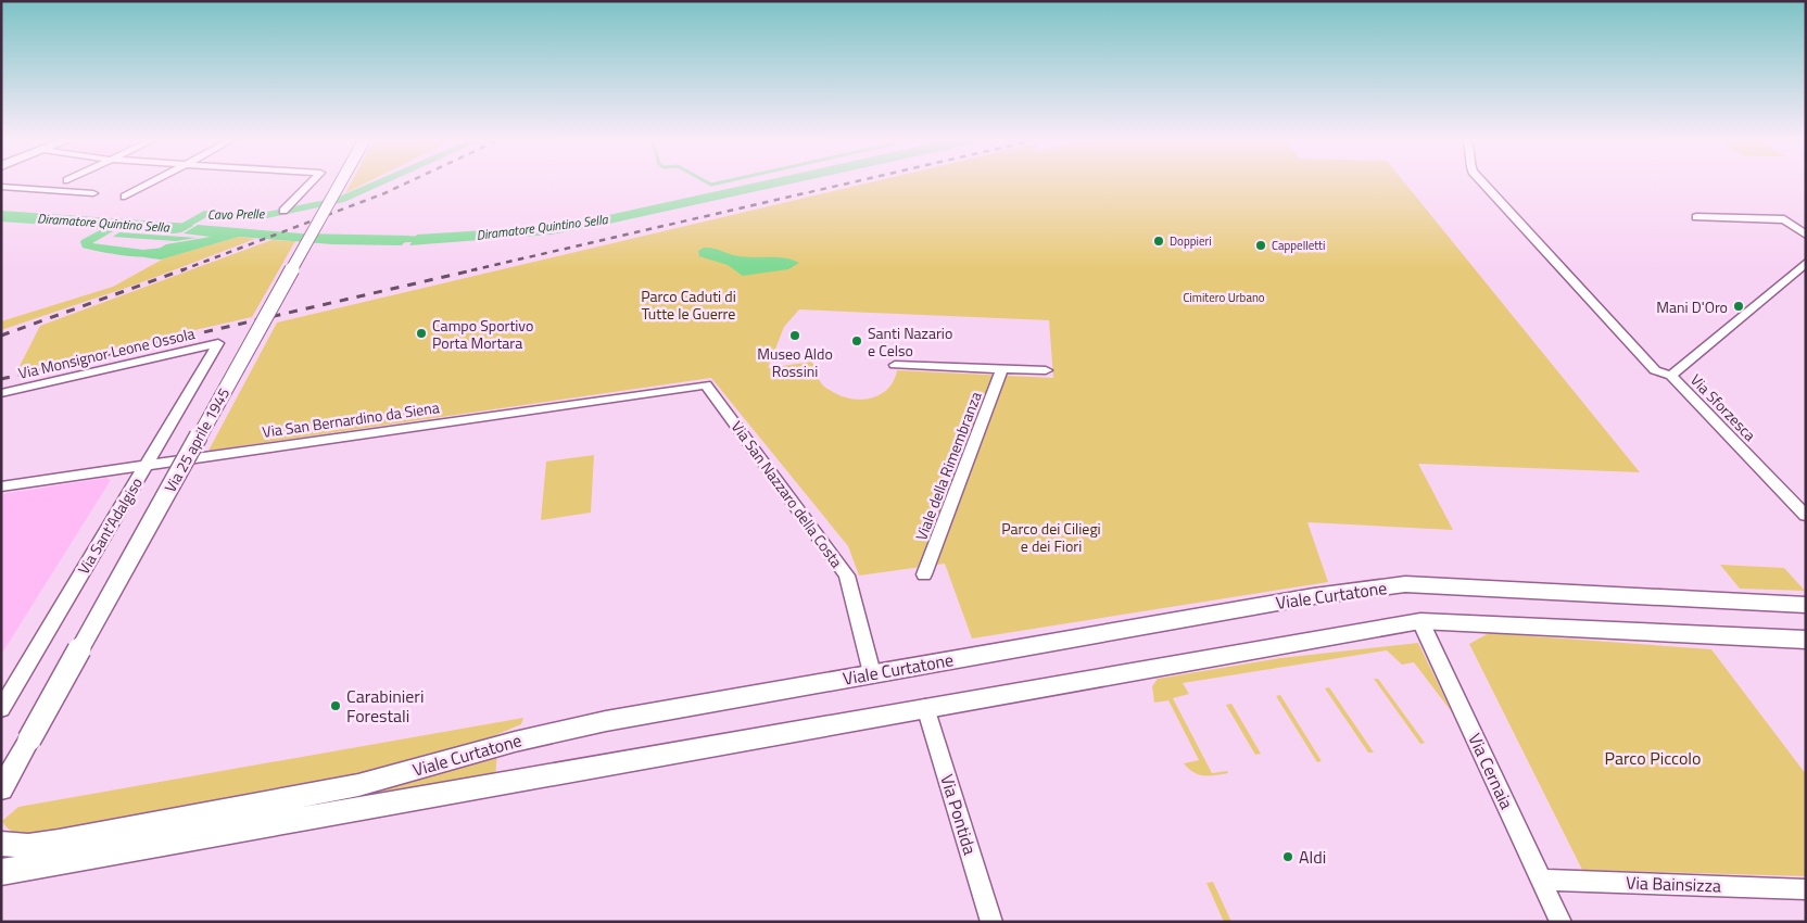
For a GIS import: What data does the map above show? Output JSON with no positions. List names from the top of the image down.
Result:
{
  "streets": {
    "main road": ["Viale Curtatone"],
    "street": [
      "Via Monsignor Leone Ossola",
      "Via Sforzesca",
      "Via San Bernardino da Siena",
      "Via 25 aprile 1945",
      "Viale della Rimembranza",
      "Via San Nazzaro della Costa",
      "Via Sant'Adalgiso",
      "Via Cernaia",
      "Via Pontida",
      "Via Bainsizza"
    ]
  },
  "crossings": [
    ["Via Monsignor Leone Ossola", "Via Sant'Adalgiso"],
    ["Via San Bernardino da Siena", "Via San Nazzaro della Costa"],
    ["Via San Bernardino da Siena", "Via Sant'Adalgiso"],
    ["Via San Nazzaro della Costa", "Viale Curtatone"],
    ["Viale Curtatone", "Via Cernaia"],
    ["Viale Curtatone", "Via Pontida"],
    ["Via Cernaia", "Via Bainsizza"]
  ],
  "water": ["Cavo Prelle", "Diramatore Quintino Sella"],
  "parks": [
    "Parco Caduti di Tutte le Guerre",
    "Cimitero Urbano",
    "Parco dei Ciliegi e dei Fiori",
    "Parco Piccolo"
  ],
  "places": [
    "Doppieri",
    "Cappelletti",
    "Mani D'Oro",
    "Campo Sportivo Porta Mortara",
    "Museo Aldo Rossini",
    "Santi Nazario e Celso",
    "Carabinieri Forestali",
    "Aldi"
  ]
}
